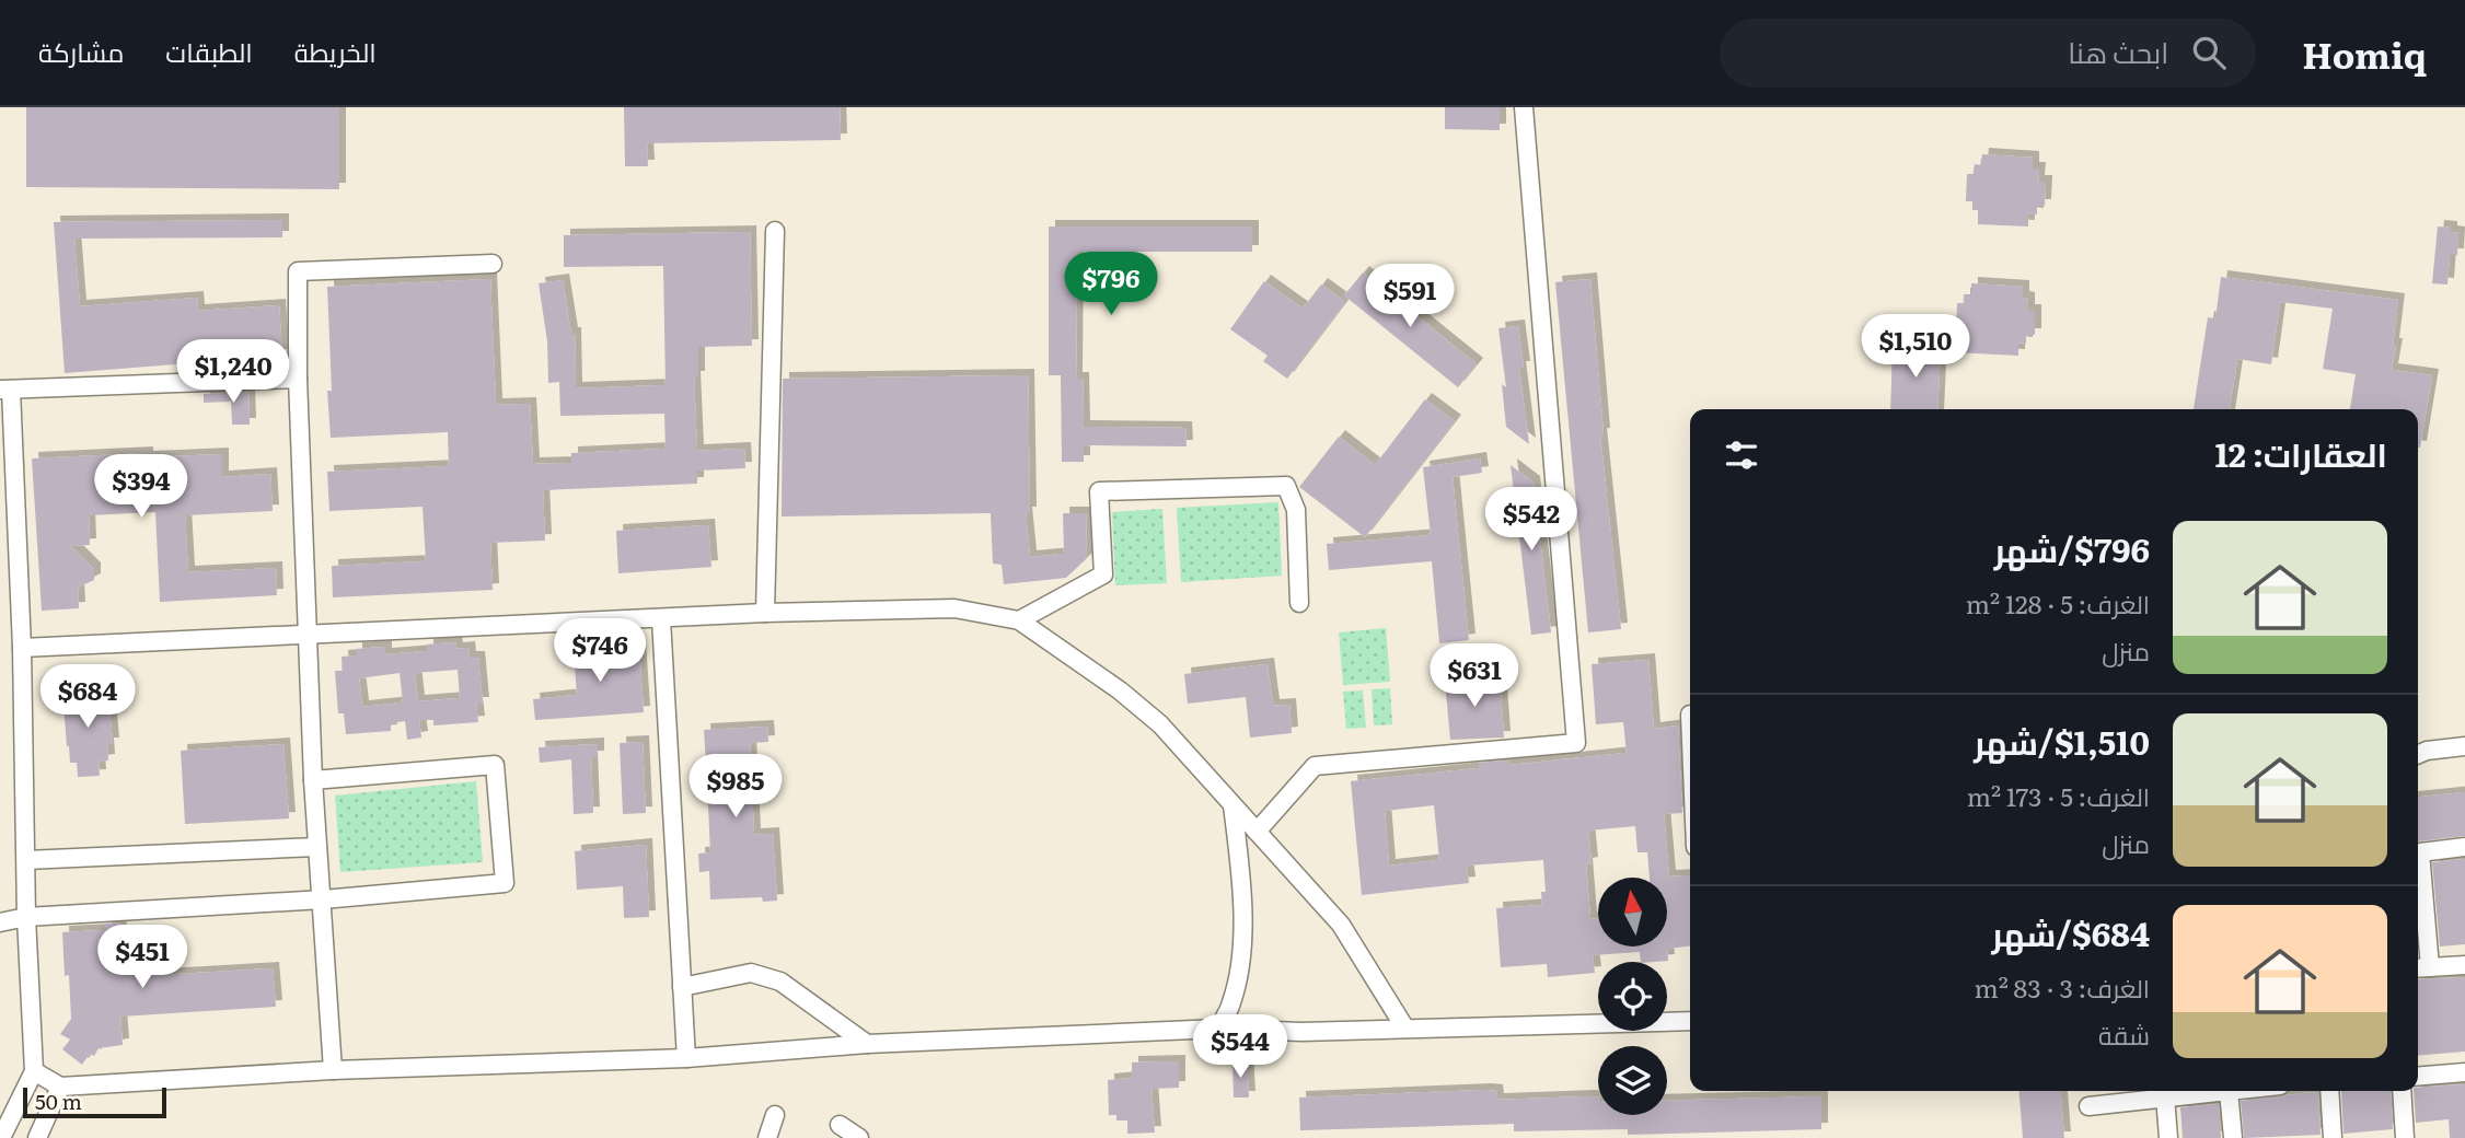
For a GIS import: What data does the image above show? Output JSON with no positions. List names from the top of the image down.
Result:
{
  "scale_bar": "50 m",
  "north": "top",
  "page": {
    "header": "Homiq",
    "search": "ابحث هنا",
    "nav": ["الخريطة", "الطبقات", "مشاركة"],
    "price": [
      "$796",
      "$591",
      "$1,510",
      "$1,240",
      "$394",
      "$542",
      "$746",
      "$631",
      "$684",
      "$985",
      "$451",
      "$544"
    ],
    "heading": "العقارات: 12",
    "list": [
      {
        "name": "$796/شهر",
        "note": "الغرف: 5 · 128 m² · منزل"
      },
      {
        "name": "$1,510/شهر",
        "note": "الغرف: 5 · 173 m² · منزل"
      },
      {
        "name": "$684/شهر",
        "note": "الغرف: 3 · 83 m² · شقة"
      }
    ],
    "scale": "50 m"
  }
}
